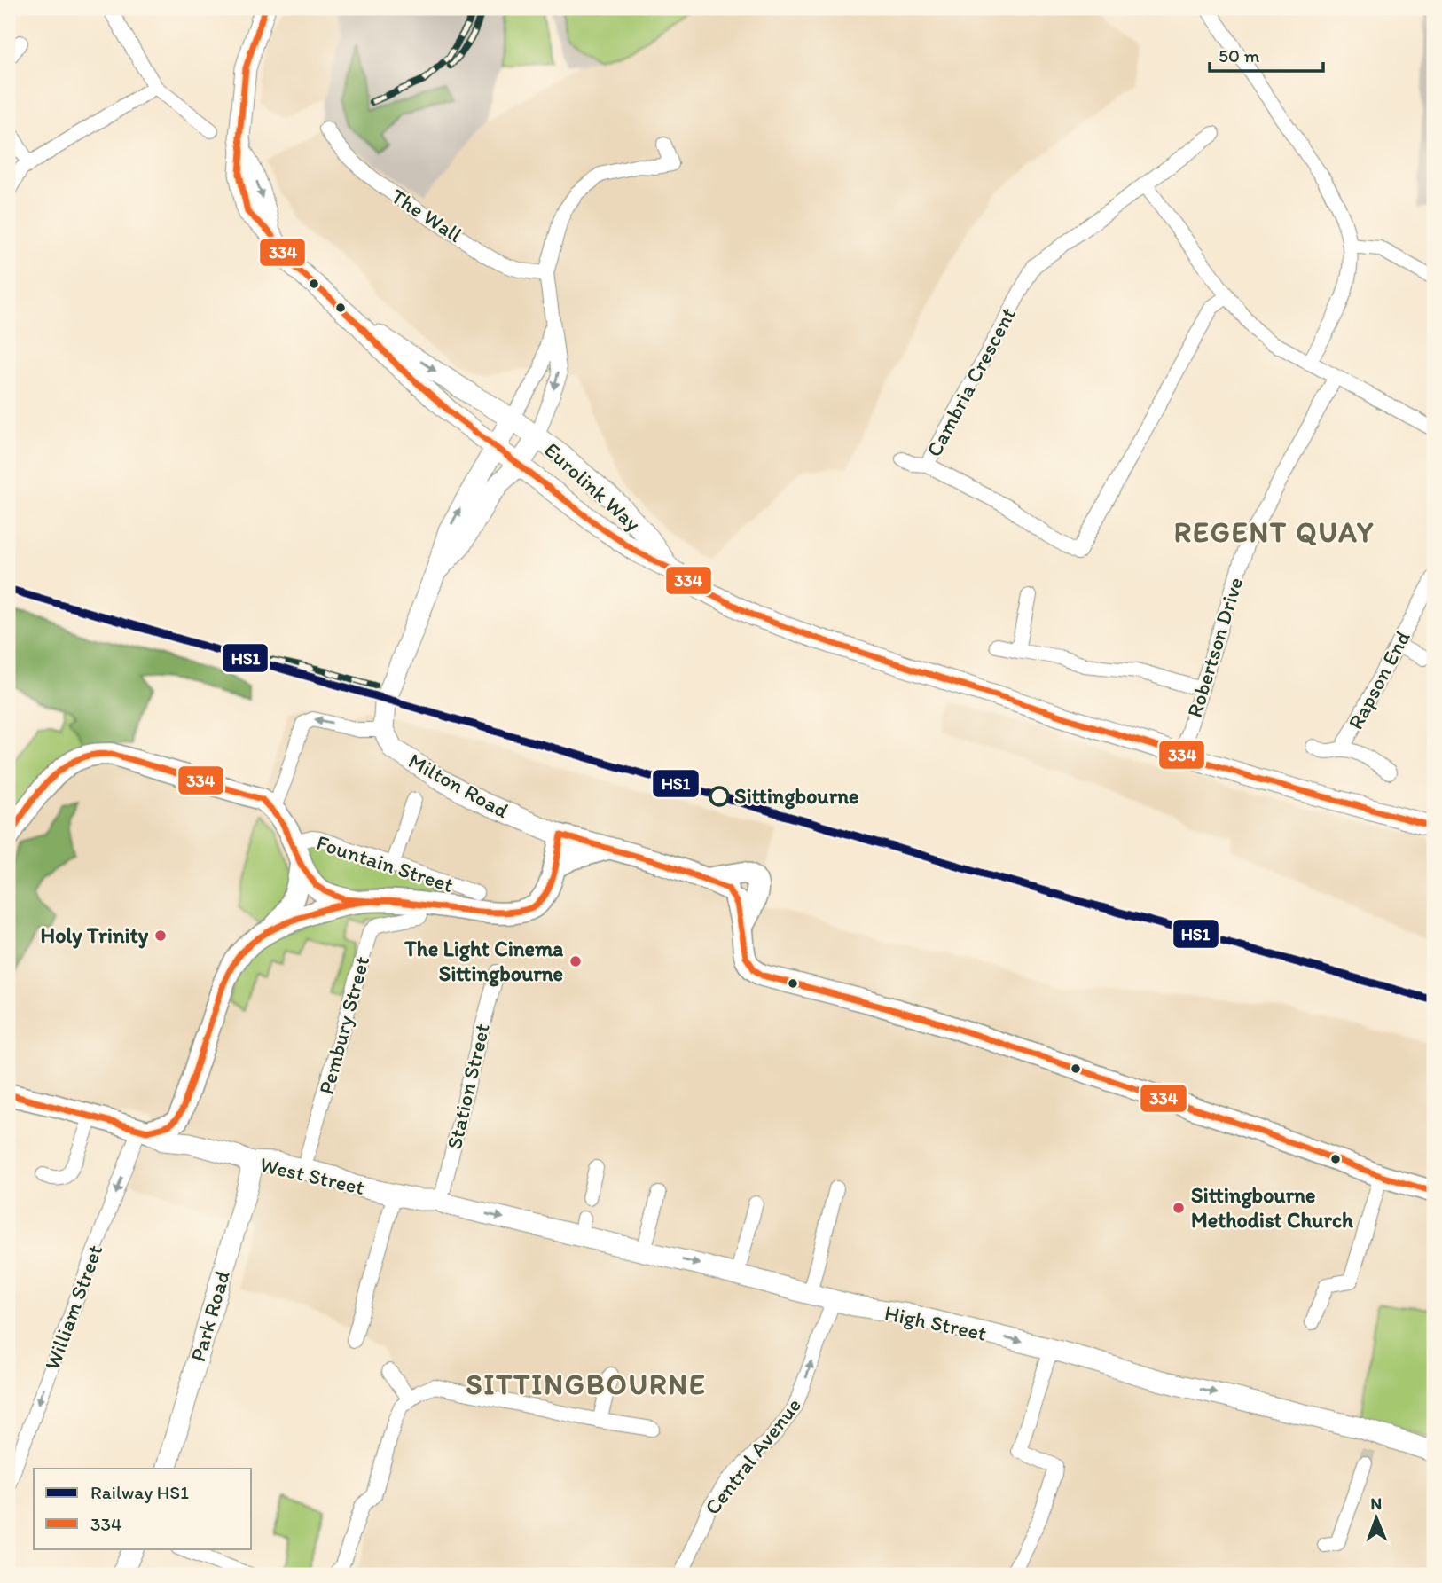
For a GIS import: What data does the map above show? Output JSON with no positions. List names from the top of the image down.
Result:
{
  "streets": {
    "main road": [
      "Eurolink Way",
      "Milton Road",
      "West Street",
      "Park Road",
      "High Street"
    ],
    "street": [
      "The Wall",
      "Cambria Crescent",
      "Robertson Drive",
      "Rapson End",
      "Fountain Street",
      "Pembury Street",
      "Station Street",
      "William Street",
      "Central Avenue"
    ]
  },
  "crossings": [
    ["Eurolink Way", "Robertson Drive"],
    ["Pembury Street", "West Street"],
    ["Station Street", "West Street"],
    ["Station Street", "High Street"],
    ["West Street", "William Street"],
    ["West Street", "Park Road"],
    ["West Street", "High Street"],
    ["High Street", "Central Avenue"]
  ],
  "one_way": ["William Street", "High Street", "Central Avenue"],
  "districts": ["REGENT QUAY", "SITTINGBOURNE"],
  "places": [
    "Sittingbourne",
    "Holy Trinity",
    "The Light Cinema Sittingbourne",
    "Sittingbourne Methodist Church"
  ],
  "lines": ["transit line 334", "rail line HS1"],
  "legend": ["Railway HS1", "334"],
  "scale_bar": "50 m",
  "north": "top"
}
